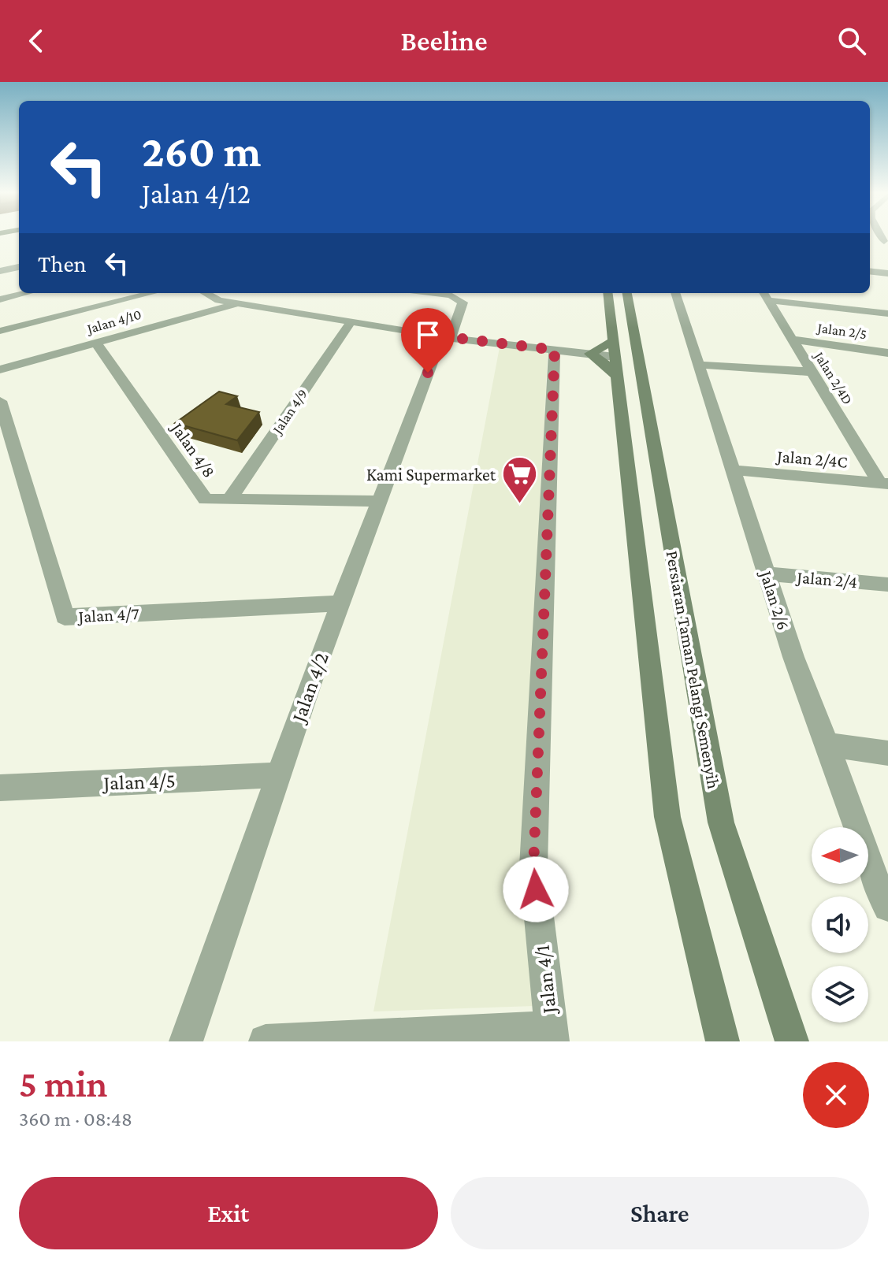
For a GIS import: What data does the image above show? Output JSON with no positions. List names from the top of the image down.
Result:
{
  "streets": {
    "street": [
      "Jalan 4/10",
      "Jalan 2/5",
      "Jalan 2/4D",
      "Jalan 4/9",
      "Jalan 4/8",
      "Jalan 2/4C",
      "Jalan 2/4",
      "Jalan 2/6",
      "Jalan 4/7",
      "Persiaran Taman Pelangi Semenyih",
      "Jalan 4/2",
      "Jalan 4/5",
      "Jalan 4/1"
    ]
  },
  "crossings": [
    ["Jalan 4/10", "Jalan 4/8"],
    ["Jalan 2/5", "Jalan 2/4D"],
    ["Jalan 2/4D", "Jalan 2/4C"],
    ["Jalan 4/9", "Jalan 4/8"],
    ["Jalan 4/8", "Jalan 4/2"],
    ["Jalan 2/4C", "Jalan 2/6"],
    ["Jalan 2/4", "Jalan 2/6"],
    ["Jalan 4/7", "Jalan 4/2"],
    ["Jalan 4/2", "Jalan 4/5"]
  ],
  "places": {
    "supermarket": ["Kami Supermarket"]
  },
  "north": "left",
  "page": {
    "header": "Beeline",
    "turn": ["260 m", "Jalan 4/12"],
    "then": "Then",
    "heading": ["5 min", "360 m · 08:48"],
    "buttons": ["Exit", "Share"]
  }
}
